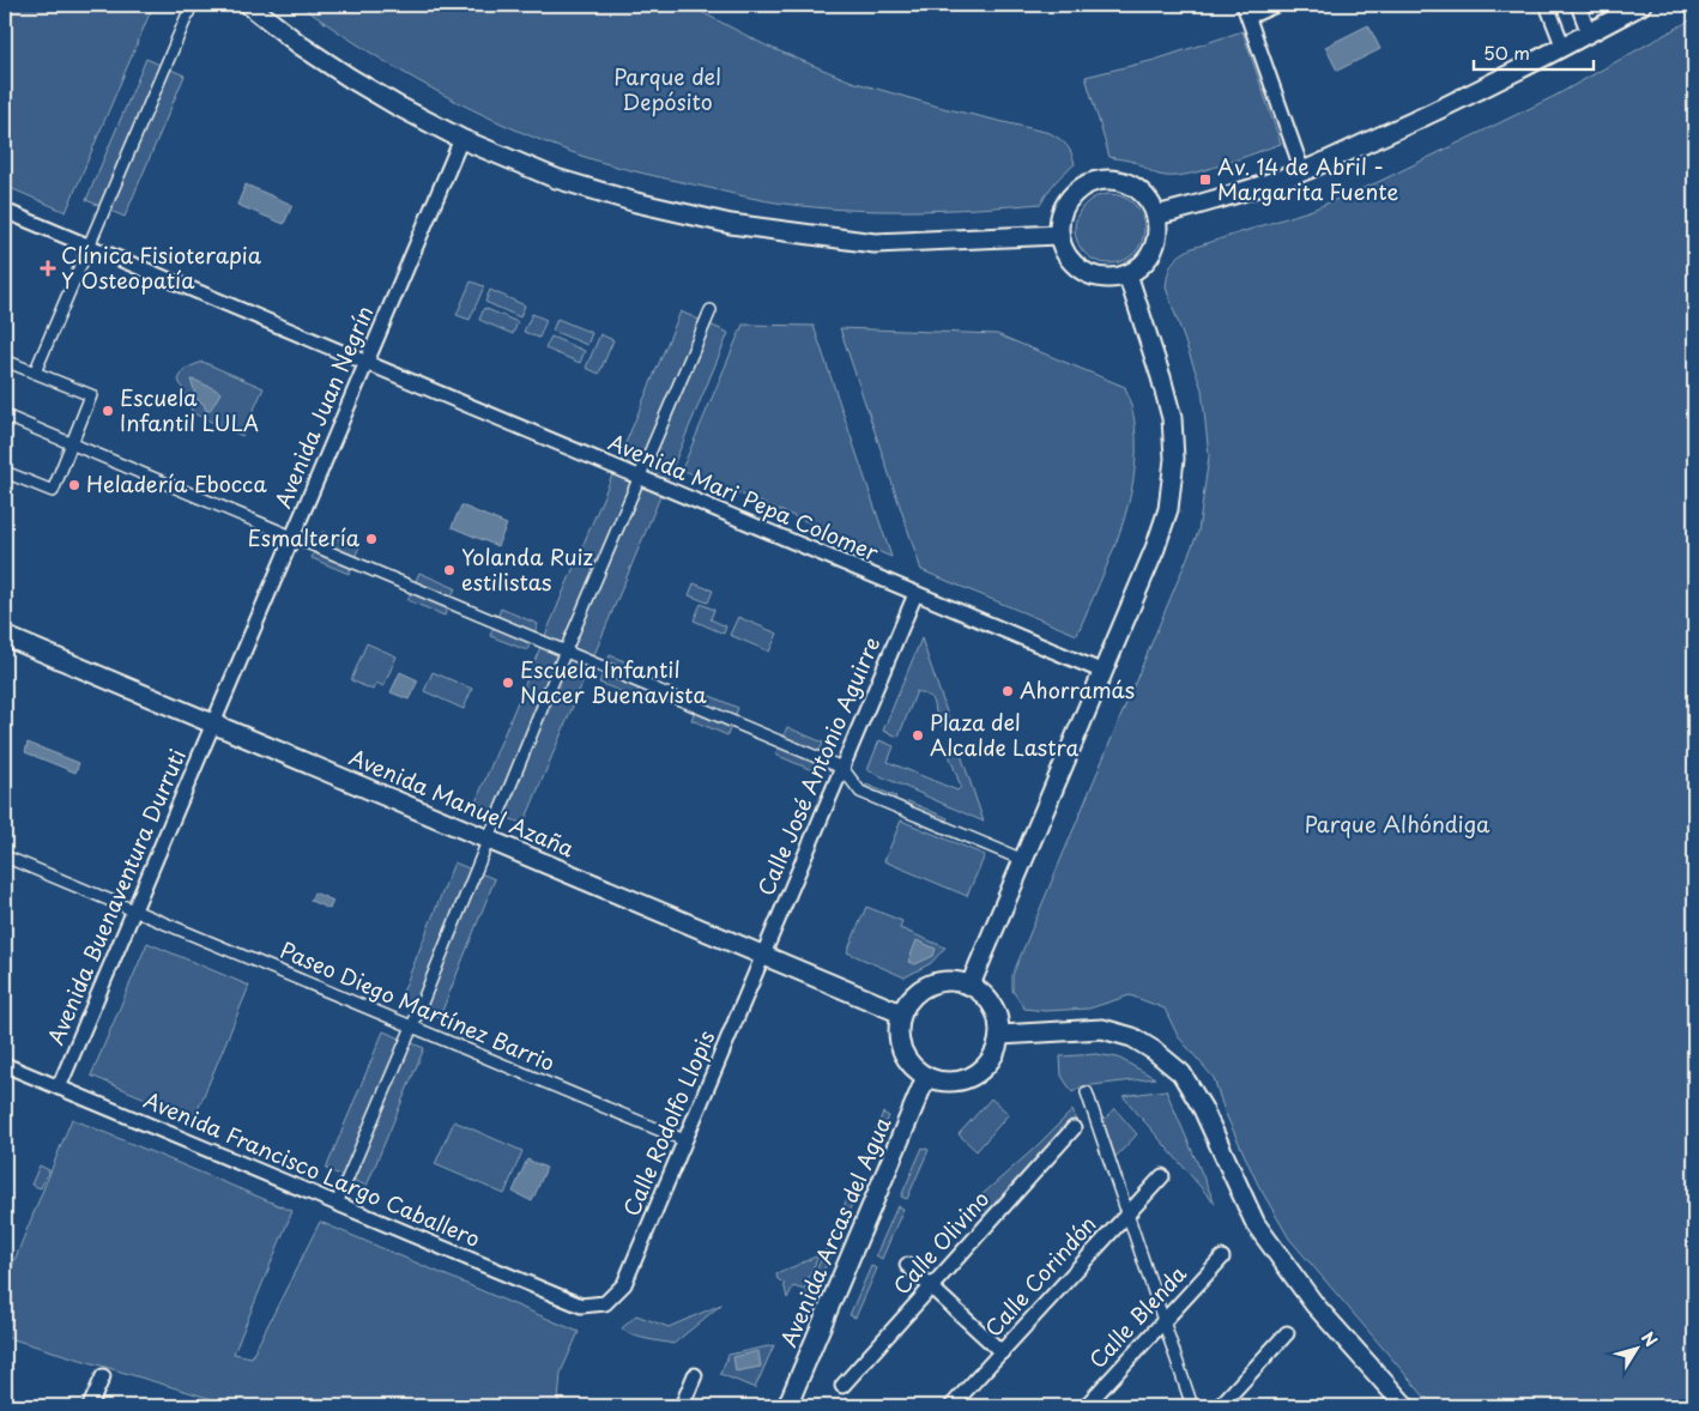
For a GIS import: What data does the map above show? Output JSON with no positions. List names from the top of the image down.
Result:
{
  "streets": {
    "street": [
      "Avenida Juan Negrín",
      "Avenida Mari Pepa Colomer",
      "Calle José Antonio Aguirre",
      "Avenida Manuel Azaña",
      "Avenida Buenaventura Durruti",
      "Paseo Diego Martínez Barrio",
      "Calle Rodolfo Llopis",
      "Avenida Francisco Largo Caballero",
      "Avenida Arcas del Agua",
      "Calle Olivino",
      "Calle Corindón",
      "Calle Blenda"
    ]
  },
  "crossings": [
    ["Avenida Juan Negrín", "Avenida Mari Pepa Colomer"],
    ["Avenida Juan Negrín", "Avenida Manuel Azaña"],
    ["Avenida Juan Negrín", "Avenida Buenaventura Durruti"],
    ["Avenida Mari Pepa Colomer", "Calle José Antonio Aguirre"],
    ["Calle José Antonio Aguirre", "Avenida Manuel Azaña"],
    ["Calle José Antonio Aguirre", "Calle Rodolfo Llopis"],
    ["Avenida Manuel Azaña", "Avenida Buenaventura Durruti"],
    ["Avenida Manuel Azaña", "Calle Rodolfo Llopis"],
    ["Avenida Manuel Azaña", "Avenida Arcas del Agua"],
    ["Avenida Buenaventura Durruti", "Paseo Diego Martínez Barrio"],
    ["Avenida Buenaventura Durruti", "Avenida Francisco Largo Caballero"],
    ["Paseo Diego Martínez Barrio", "Calle Rodolfo Llopis"],
    ["Calle Rodolfo Llopis", "Avenida Francisco Largo Caballero"]
  ],
  "parks": ["Parque del Depósito", "Parque Alhóndiga"],
  "places": {
    "transit": ["Av. 14 de Abril - Margarita Fuente"],
    "health": ["Clínica Fisioterapia Y Osteopatía"],
    "other": [
      "Escuela Infantil LULA",
      "Heladería Ebocca",
      "Esmaltería",
      "Yolanda Ruiz estilistas",
      "Escuela Infantil Nacer Buenavista",
      "Ahorramás",
      "Plaza del Alcalde Lastra"
    ]
  },
  "scale_bar": "50 m",
  "north": "top right"
}
